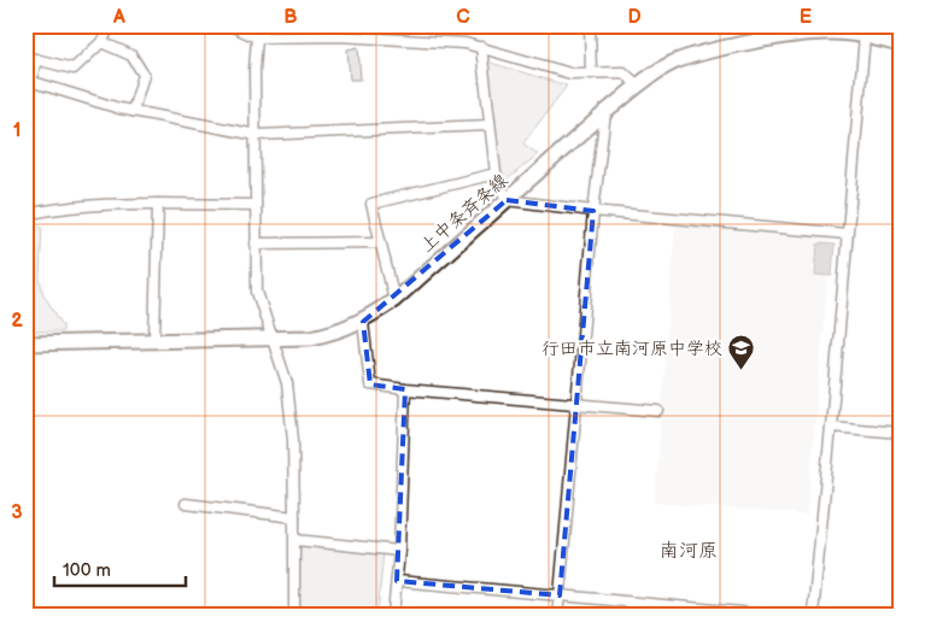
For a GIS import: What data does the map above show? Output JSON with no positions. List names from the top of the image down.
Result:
{
  "streets": {
    "main road": ["上中条斉条線"]
  },
  "districts": ["南河原"],
  "places": {
    "school or university": ["行田市立南河原中学校"]
  },
  "scale_bar": "100 m",
  "grid": {
    "columns": [
      "A",
      "B",
      "C",
      "D",
      "E"
    ],
    "rows": ["1", "2", "3"]
  }
}
